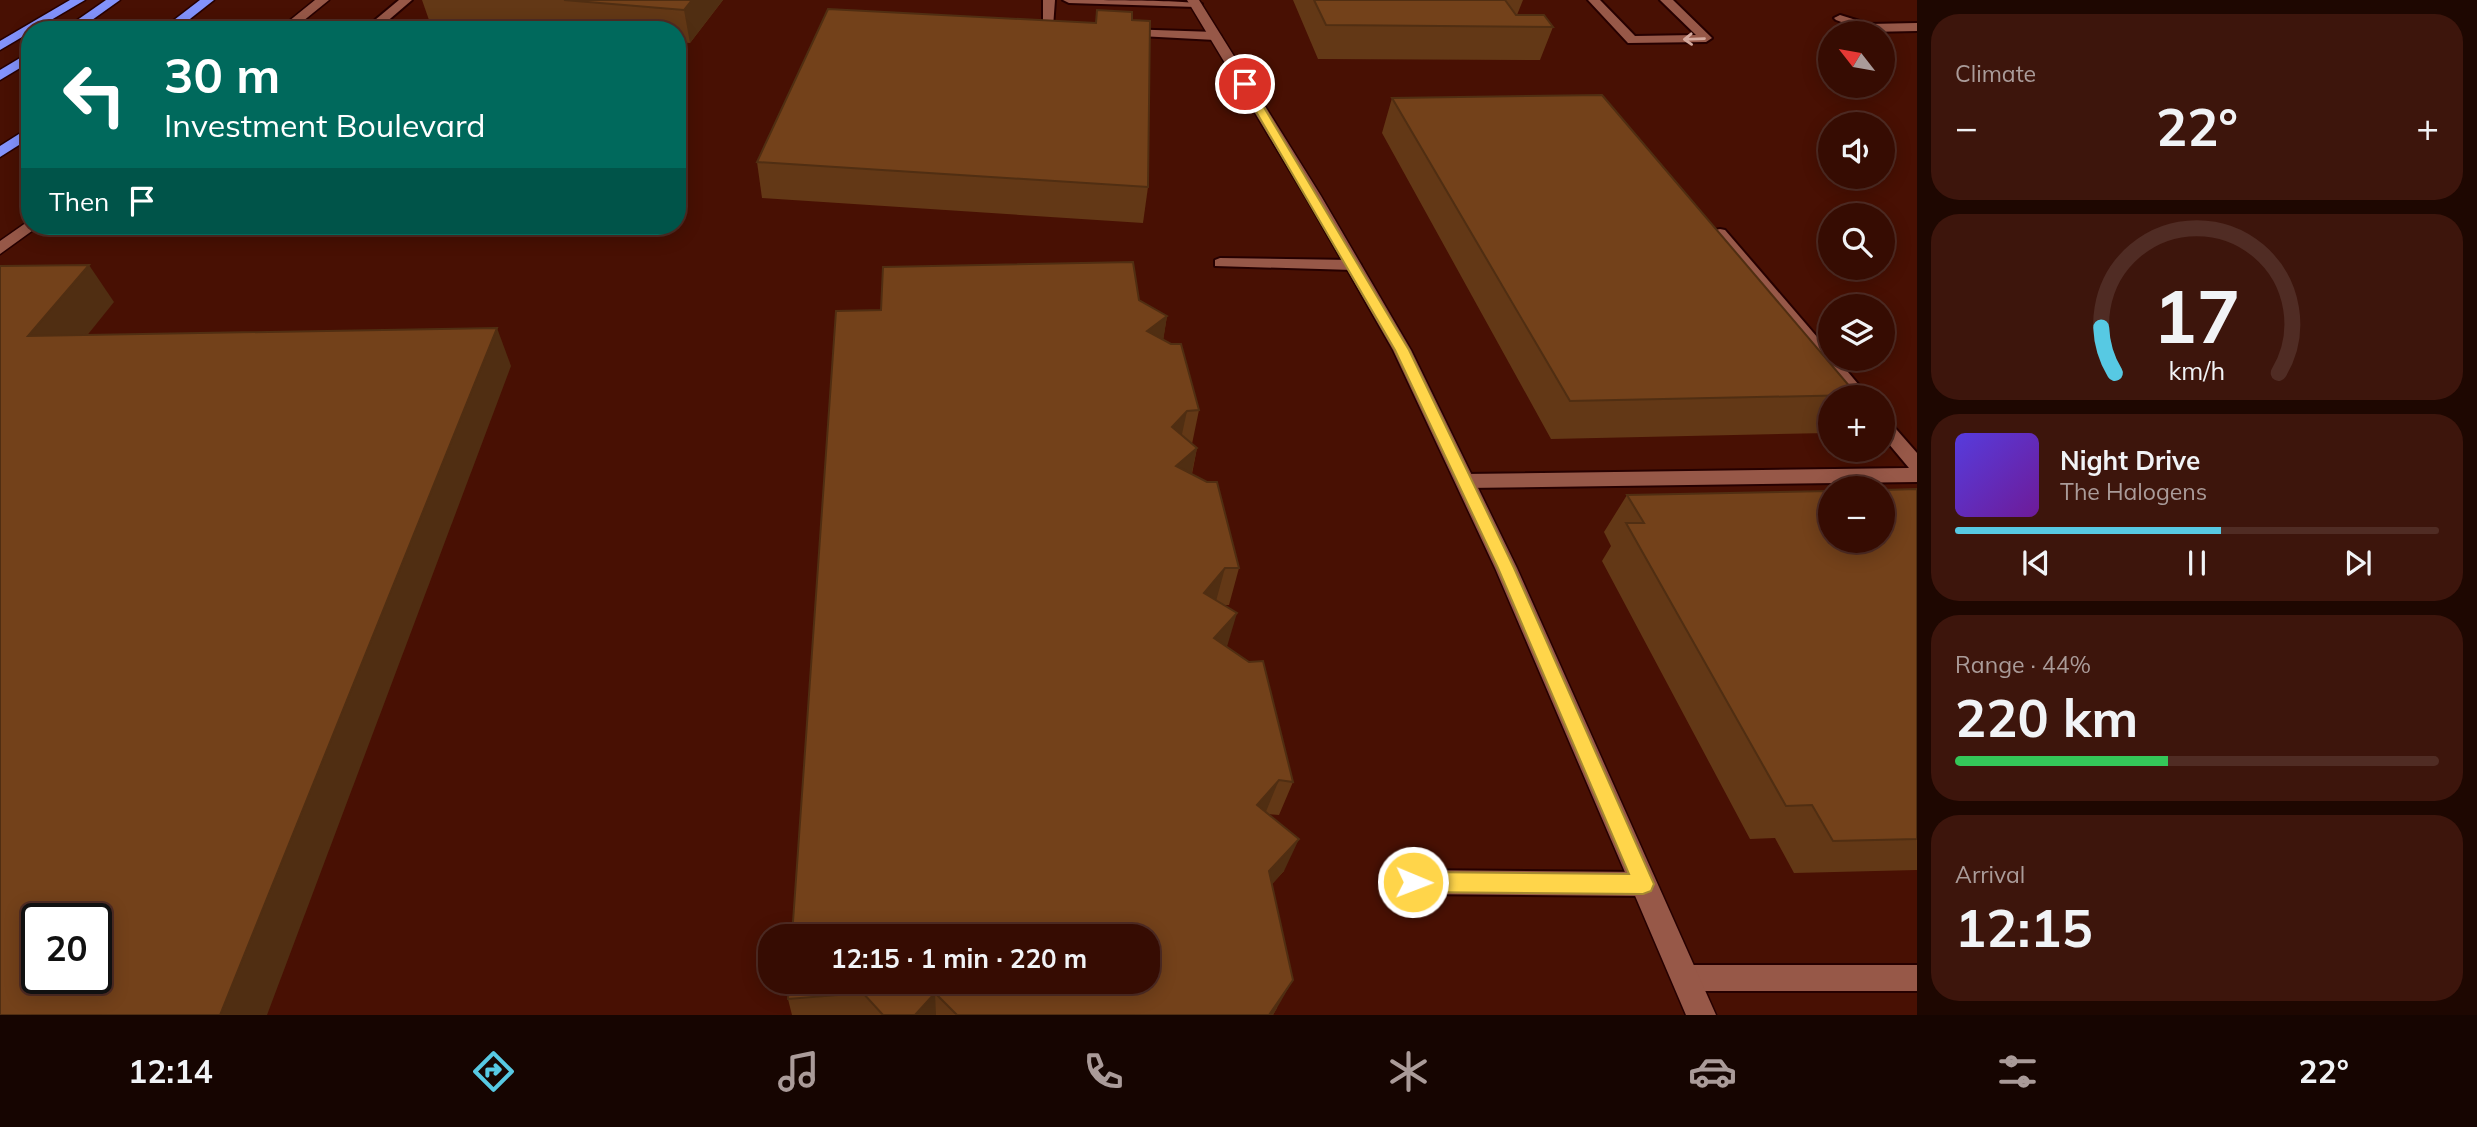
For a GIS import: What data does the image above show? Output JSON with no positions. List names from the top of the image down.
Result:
{
  "north": "top left",
  "page": {
    "tile": [
      "Climate",
      ["Range · 44%", "220 km"],
      ["Arrival", "12:15"]
    ],
    "map_buttons": ["+", "−"],
    "turn": ["30 m", "Investment Boulevard"],
    "heat": ["−", "22°", "+"],
    "then": "Then",
    "song": ["Night Drive", "The Halogens"],
    "limit": "20",
    "trip": "12:15 · 1 min · 220 m",
    "tabs": ["12:14", "22°"],
    "gauge": ["17", "km/h"]
  }
}
